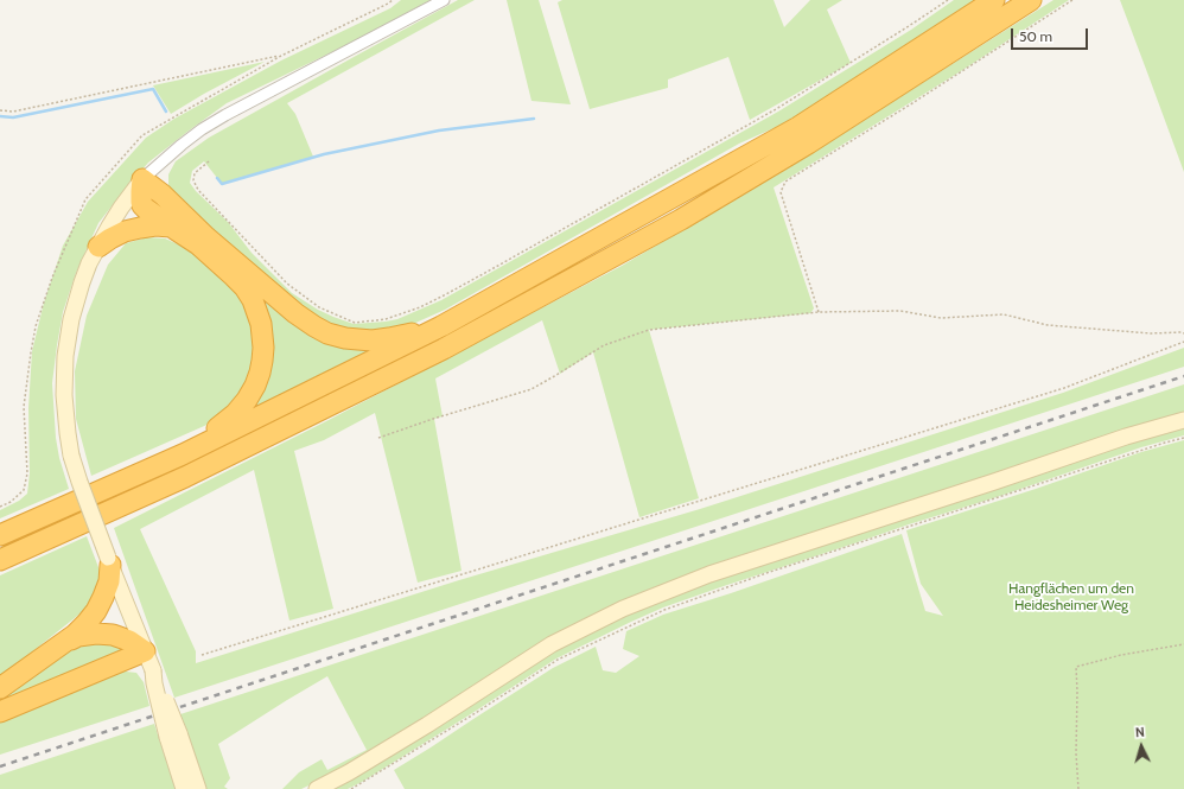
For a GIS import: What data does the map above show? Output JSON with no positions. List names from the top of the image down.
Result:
{
  "parks": ["Hangflächen um den Heidesheimer Weg"],
  "scale_bar": "50 m",
  "north": "top"
}
